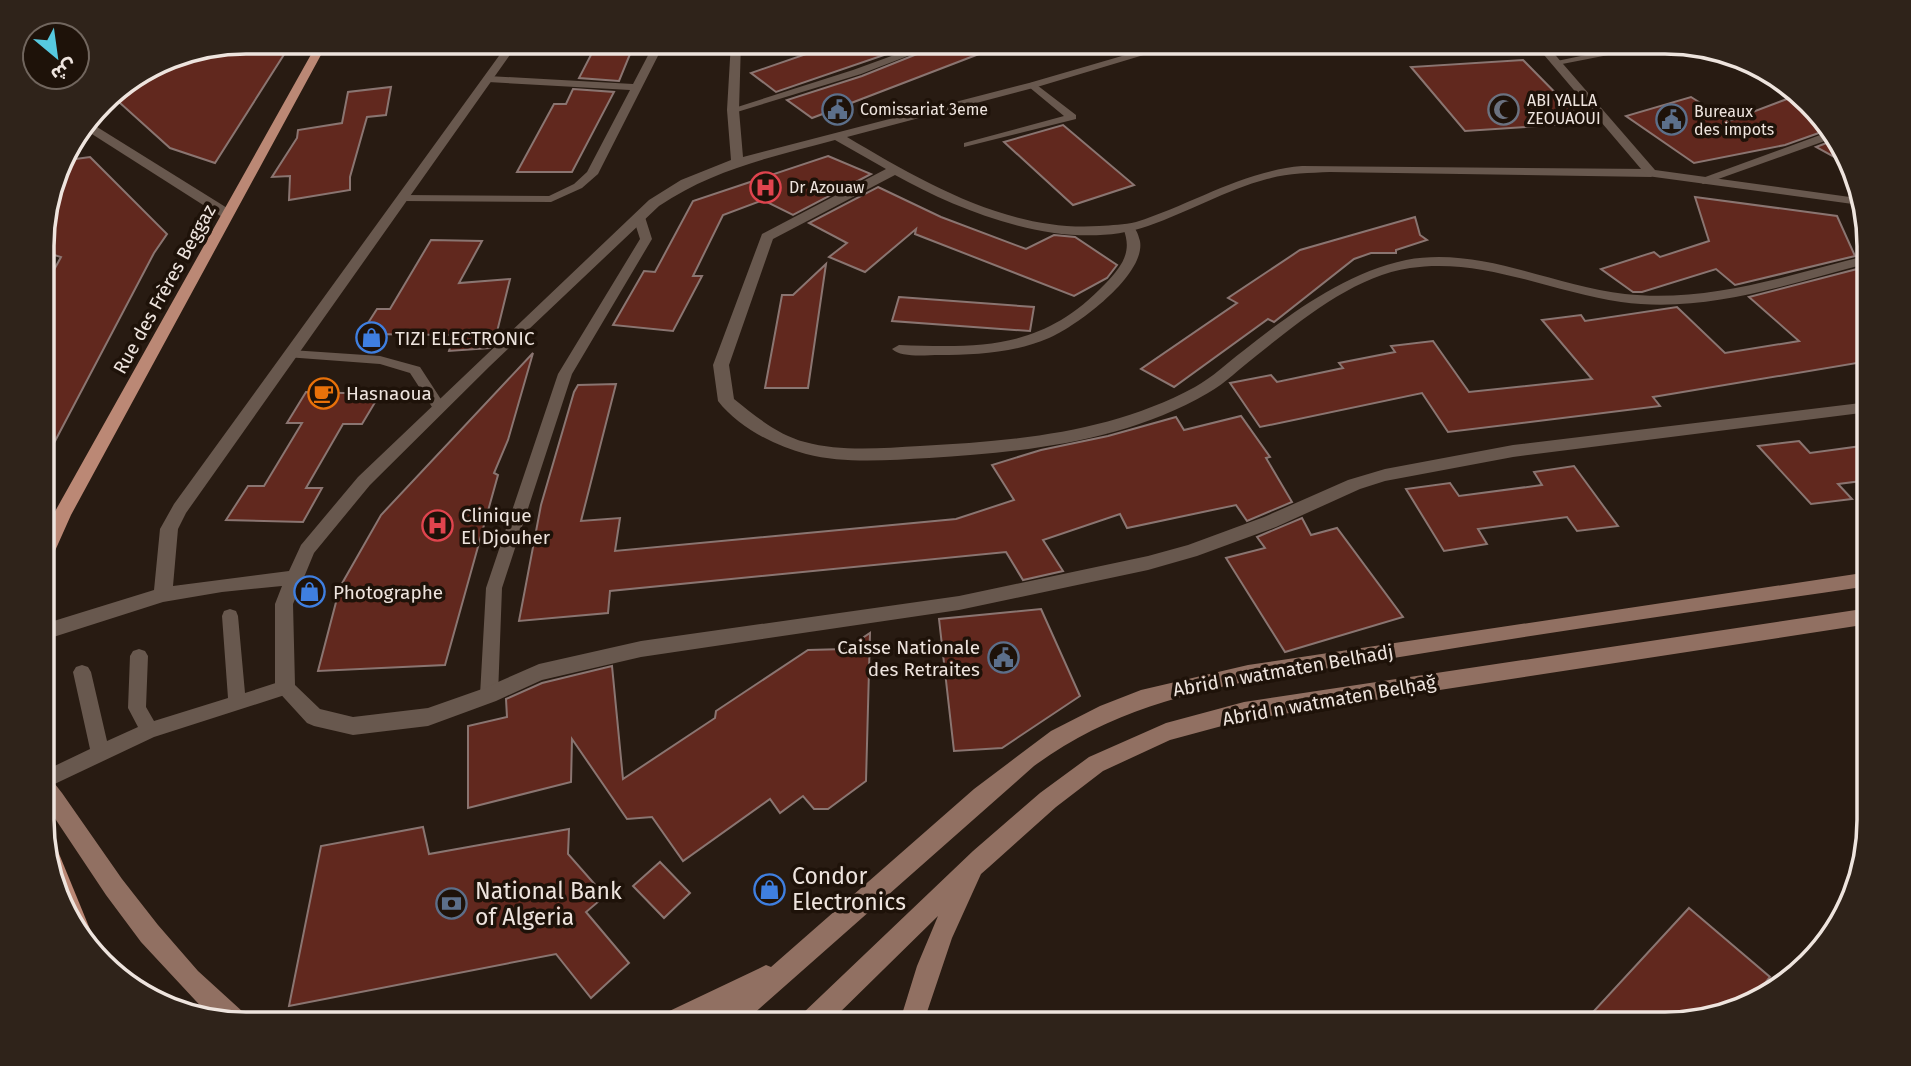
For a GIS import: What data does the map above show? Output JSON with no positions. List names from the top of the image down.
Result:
{
  "streets": {
    "main road": ["Rue des Frères Beggaz", "Abrid n watmaten Belhadj", "Abrid n watmaten Belḥaǧ"]
  },
  "places": {
    "public building": ["Comissariat 3eme", "Bureaux des impots", "Caisse Nationale des Retraites"],
    "mosque": ["ABI YALLA ZEOUAOUI"],
    "hospital": ["Dr Azouaw", "Clinique El Djouher"],
    "shop": ["TIZI ELECTRONIC", "Photographe", "Condor Electronics"],
    "cafe": ["Hasnaoua"],
    "bank": ["National Bank of Algeria"]
  },
  "north": "bottom right"
}
